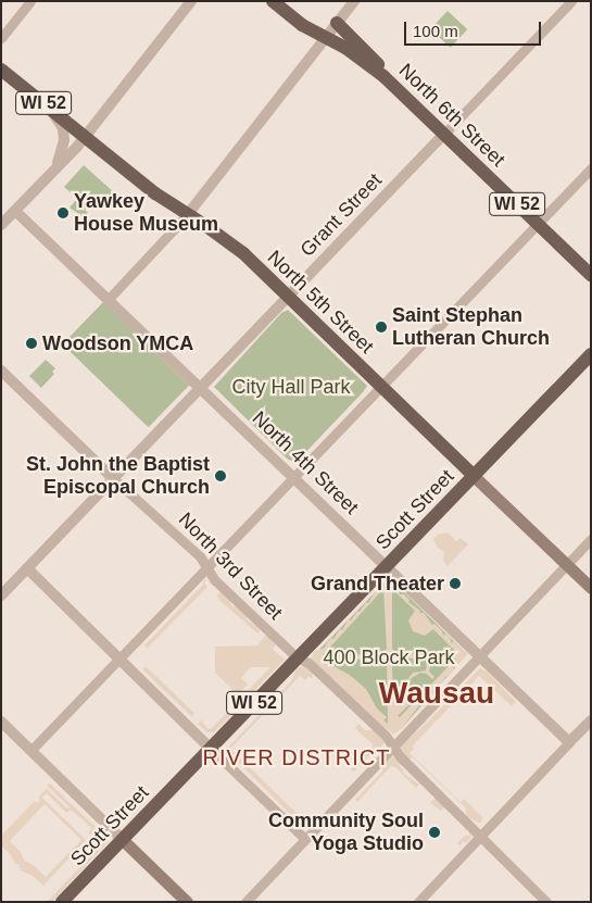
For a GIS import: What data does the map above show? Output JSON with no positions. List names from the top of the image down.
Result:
{
  "streets": {
    "main road": [
      "WI 52",
      "North 6th Street",
      "North 5th Street",
      "Scott Street"
    ],
    "street": ["Grant Street", "North 4th Street", "North 3rd Street"]
  },
  "crossings": [
    ["North 6th Street", "Grant Street"],
    ["Grant Street", "North 5th Street"],
    ["Grant Street", "North 4th Street"],
    ["Grant Street", "North 3rd Street"],
    ["North 5th Street", "Scott Street"],
    ["North 4th Street", "Scott Street"],
    ["Scott Street", "North 3rd Street"]
  ],
  "districts": ["Wausau", "RIVER DISTRICT"],
  "parks": ["City Hall Park", "400 Block Park"],
  "places": [
    "Yawkey House Museum",
    "Saint Stephan Lutheran Church",
    "Woodson YMCA",
    "St. John the Baptist Episcopal Church",
    "Grand Theater",
    "Community Soul Yoga Studio"
  ],
  "scale_bar": "100 m"
}
